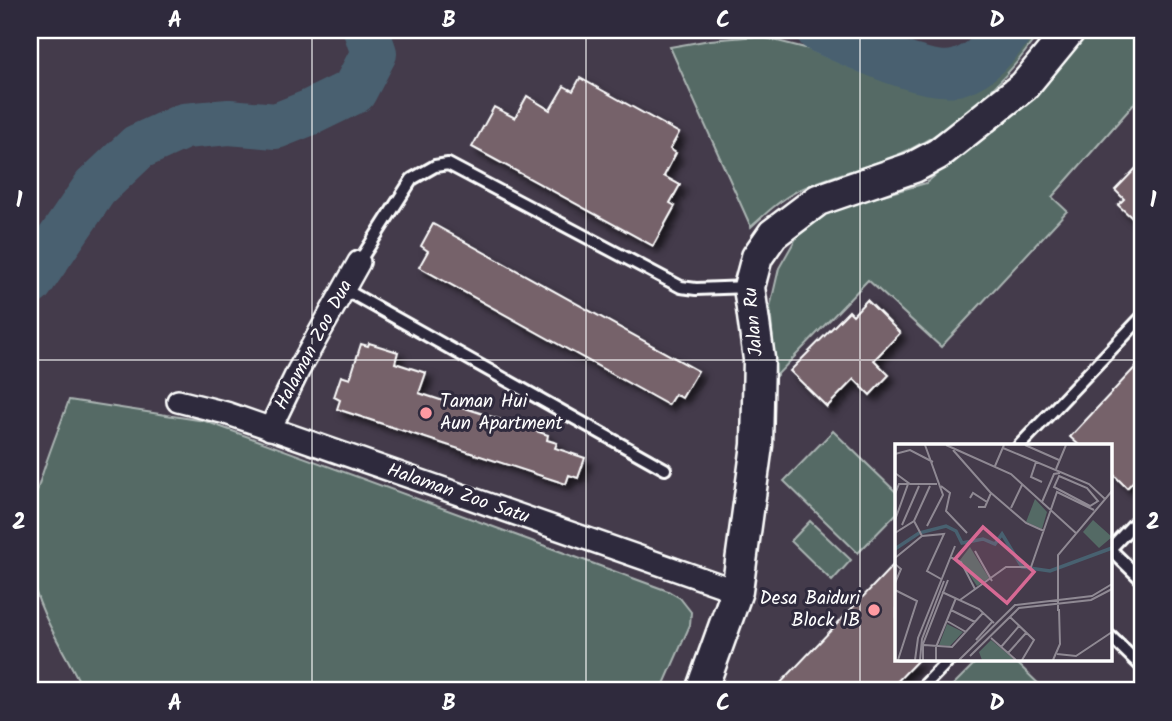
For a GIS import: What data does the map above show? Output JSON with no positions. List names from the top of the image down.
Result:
{
  "streets": {
    "street": ["Jalan Ru", "Halaman Zoo Dua", "Halaman Zoo Satu"]
  },
  "crossings": [
    ["Jalan Ru", "Halaman Zoo Satu"],
    ["Halaman Zoo Dua", "Halaman Zoo Satu"]
  ],
  "places": ["Taman Hui Aun Apartment", "Desa Baiduri Block 1B"],
  "grid": {
    "columns": [
      "A",
      "B",
      "C",
      "D"
    ],
    "rows": ["1", "2"]
  }
}
